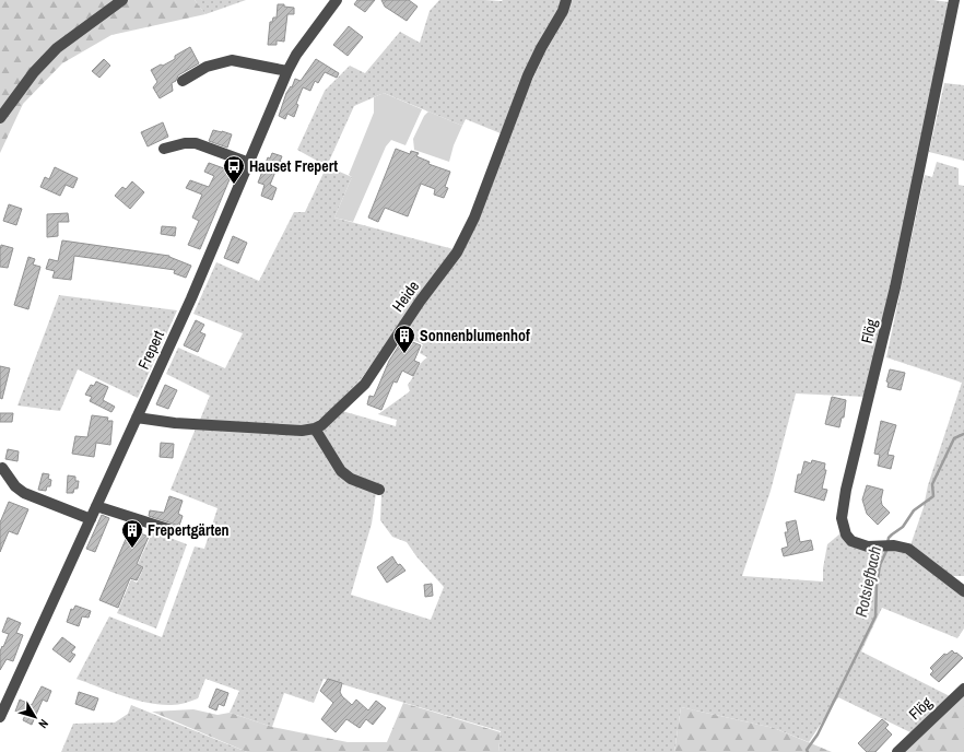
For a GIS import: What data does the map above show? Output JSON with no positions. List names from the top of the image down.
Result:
{
  "streets": {
    "street": ["Heide", "Flög", "Frepert"]
  },
  "water": ["Rotsiefbach"],
  "places": {
    "bus stop": ["Hauset Frepert"],
    "building": ["Sonnenblumenhof", "Frepertgärten"]
  },
  "north": "bottom right"
}
